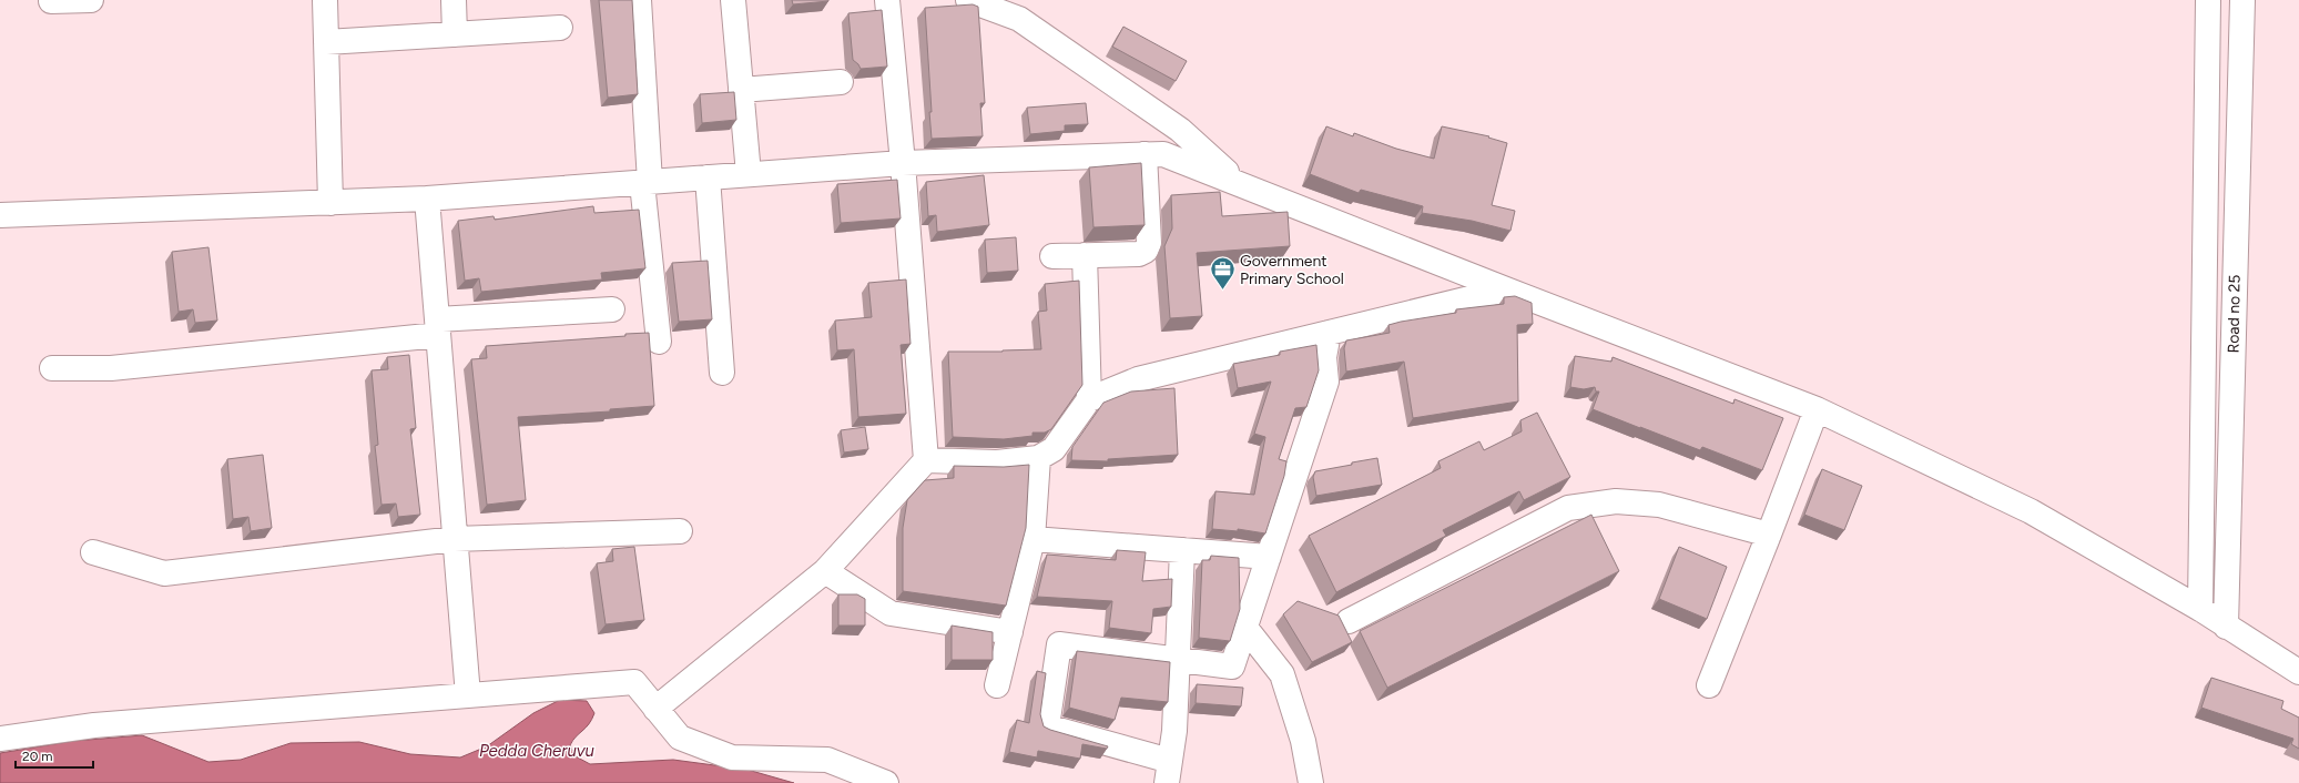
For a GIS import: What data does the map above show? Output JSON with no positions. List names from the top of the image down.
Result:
{
  "streets": {
    "street": ["Road no 25"]
  },
  "water": ["Pedda Cheruvu"],
  "places": {
    "office": ["Government Primary School"]
  },
  "scale_bar": "20 m"
}
